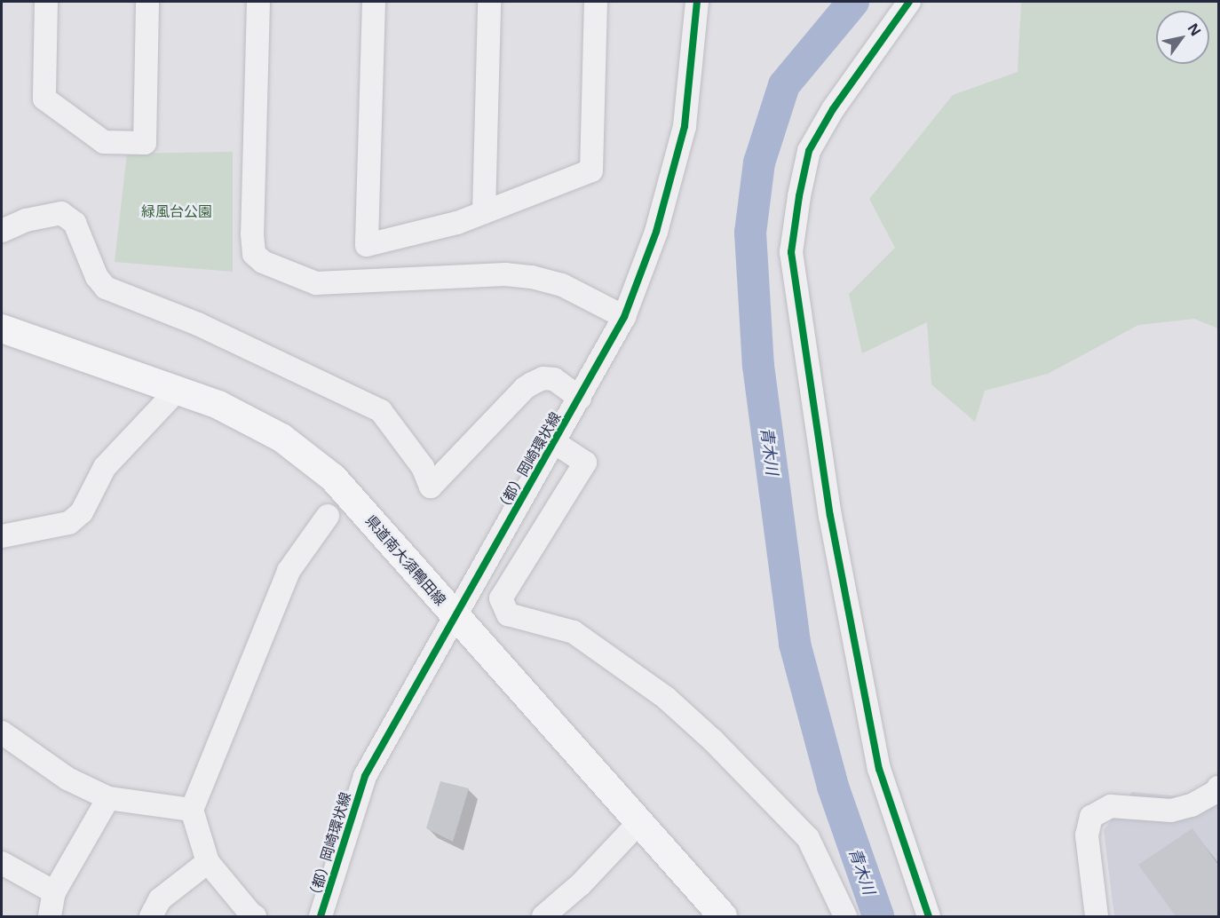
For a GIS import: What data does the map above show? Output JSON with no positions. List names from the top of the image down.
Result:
{
  "streets": {
    "main road": ["県道南大須鴨田線"],
    "street": ["（都）岡崎環状線"]
  },
  "crossings": [
    ["（都）岡崎環状線", "県道南大須鴨田線"]
  ],
  "water": ["青木川"],
  "parks": ["緑風台公園"],
  "north": "top right"
}
